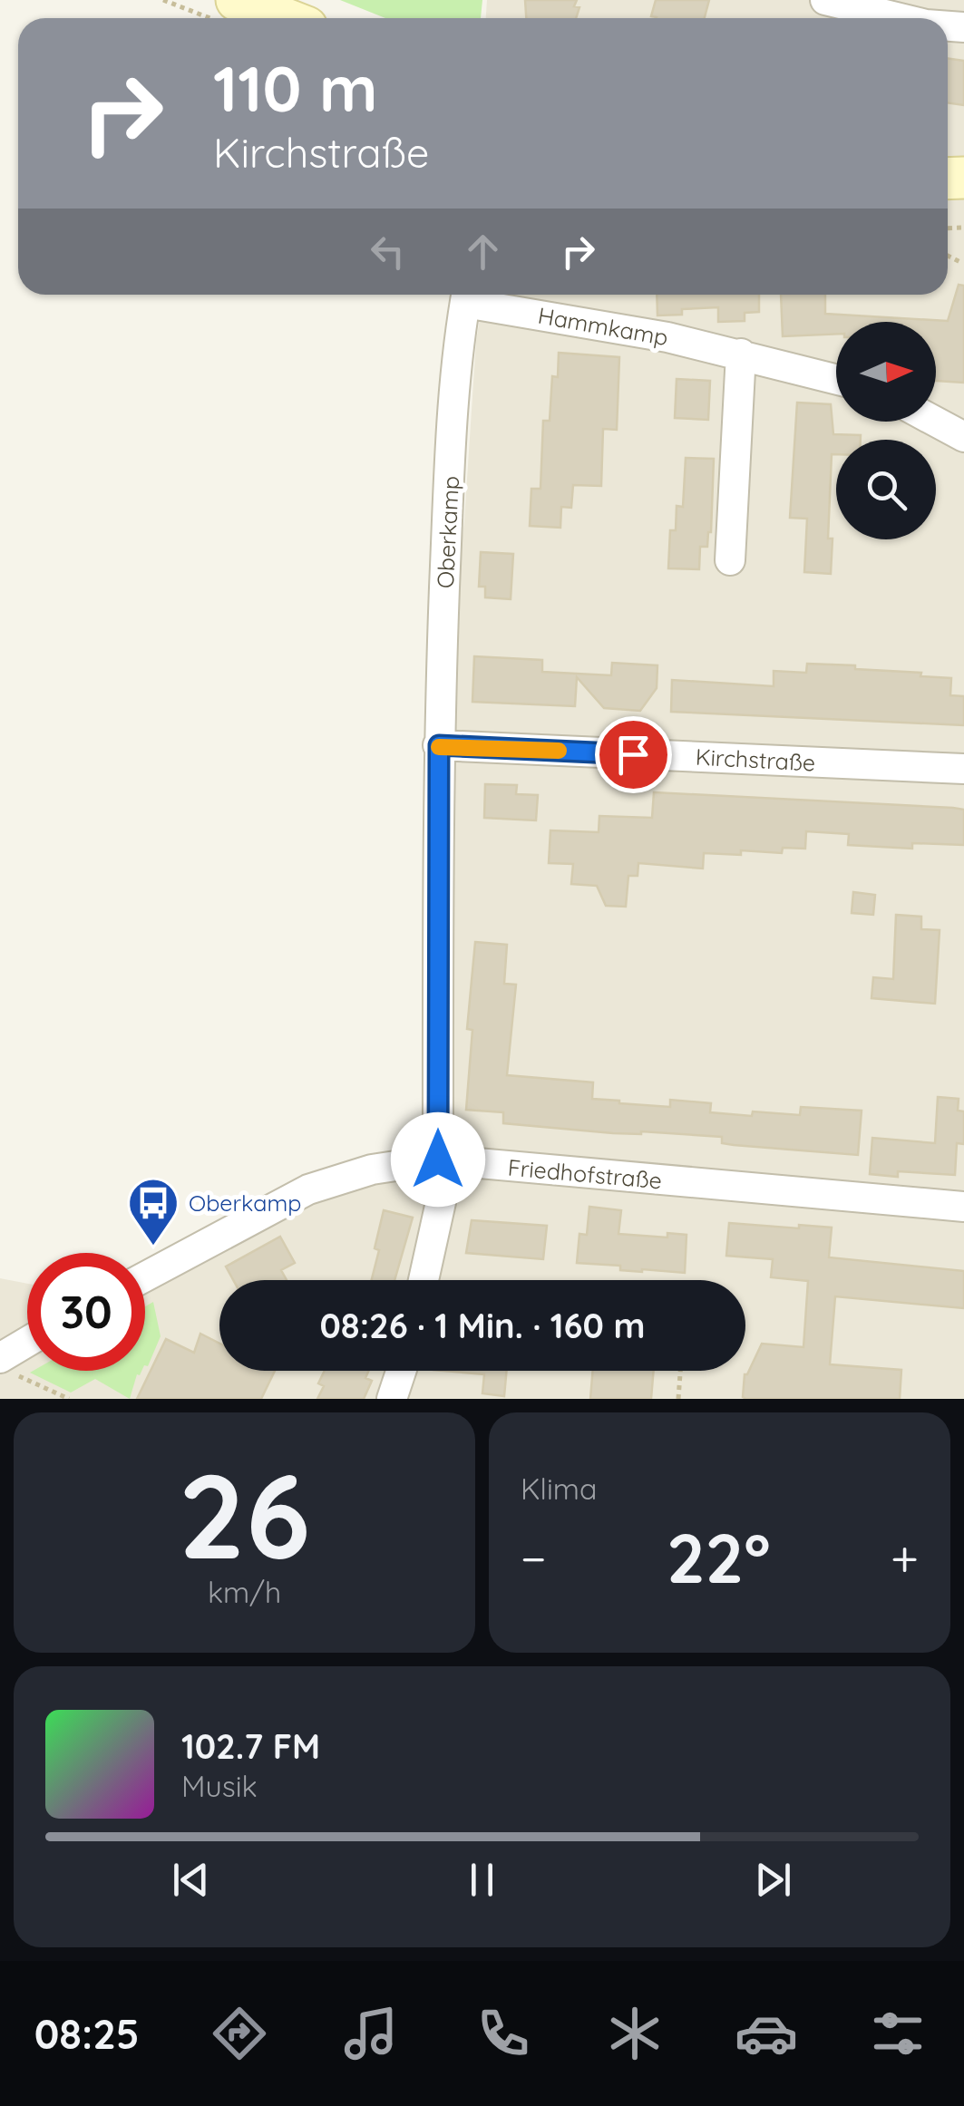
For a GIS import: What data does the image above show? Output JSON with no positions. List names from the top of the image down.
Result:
{
  "streets": {
    "street": [
      "Hammkamp",
      "Oberkamp",
      "Kirchstraße",
      "Friedhofstraße"
    ]
  },
  "crossings": [
    ["Hammkamp", "Oberkamp"],
    ["Oberkamp", "Kirchstraße"],
    ["Oberkamp", "Friedhofstraße"]
  ],
  "places": {
    "bus stop": ["Oberkamp"]
  },
  "north": "right",
  "page": {
    "turn": ["110 m", "Kirchstraße"],
    "limit": "30",
    "trip": "08:26 · 1 Min. · 160 m",
    "tile": [
      ["26", "km/h"],
      "Klima"
    ],
    "heat": ["−", "22°", "+"],
    "song": ["102.7 FM", "Musik"],
    "tabs": "08:25"
  }
}
